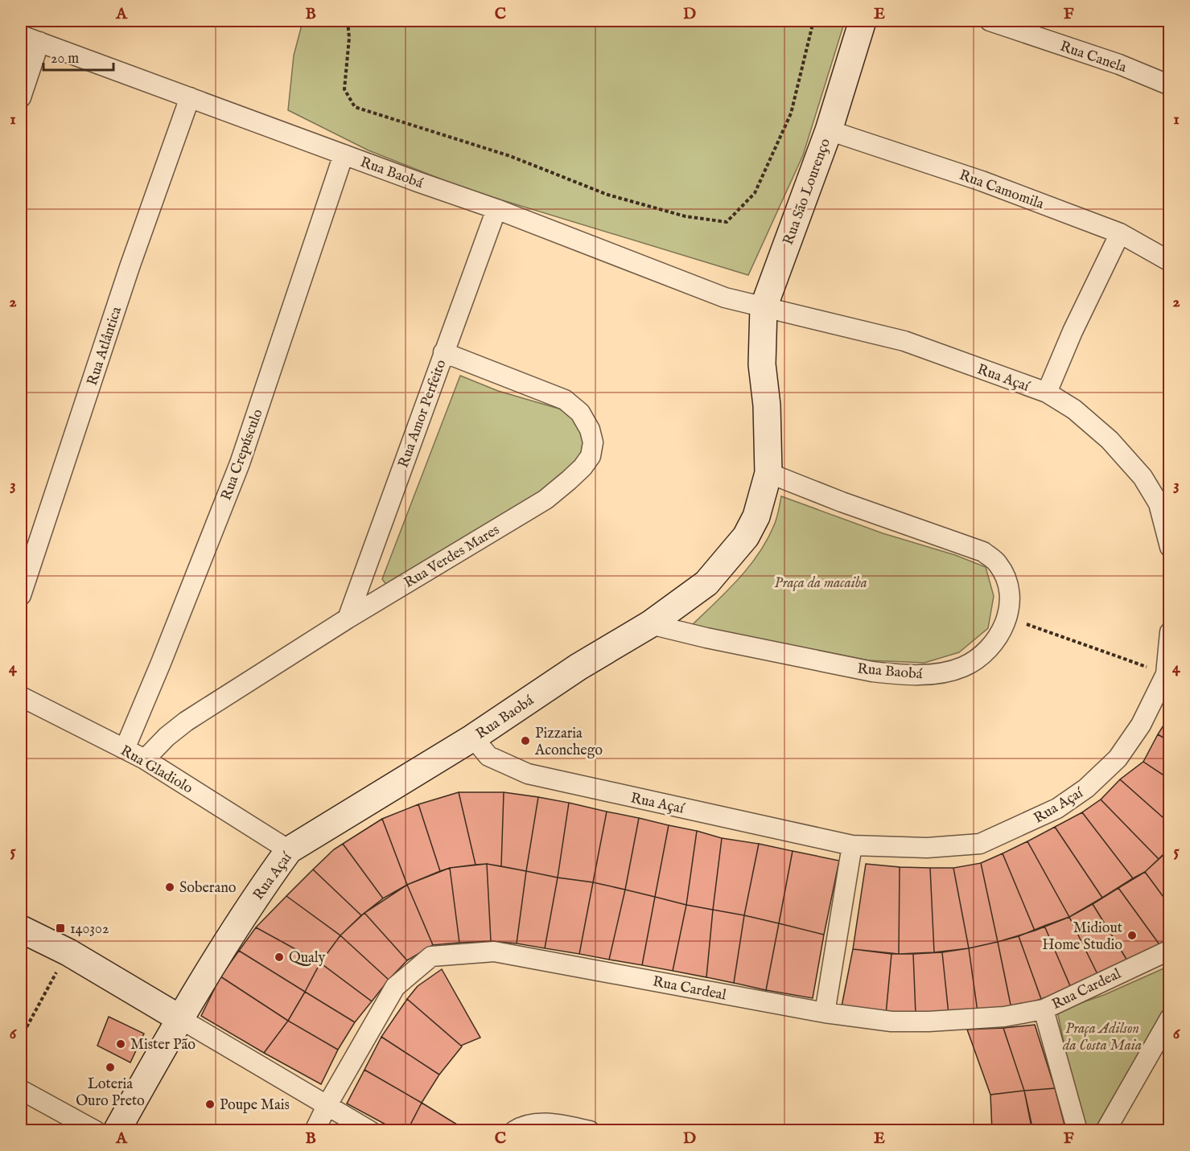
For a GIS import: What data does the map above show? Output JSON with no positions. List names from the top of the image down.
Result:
{
  "streets": {
    "street": [
      "Rua Canela",
      "Rua Baobá",
      "Rua Camomila",
      "Rua São Lourenço",
      "Rua Atlântica",
      "Rua Açaí",
      "Rua Amor Perfeito",
      "Rua Crepúsculo",
      "Rua Verdes Mares",
      "Rua Gladiolo",
      "Rua Cardeal"
    ]
  },
  "crossings": [
    ["Rua Baobá", "Rua São Lourenço"],
    ["Rua Baobá", "Rua Atlântica"],
    ["Rua Baobá", "Rua Açaí"],
    ["Rua Baobá", "Rua Amor Perfeito"],
    ["Rua Baobá", "Rua Crepúsculo"],
    ["Rua Camomila", "Rua São Lourenço"],
    ["Rua São Lourenço", "Rua Açaí"],
    ["Rua Açaí", "Rua Gladiolo"],
    ["Rua Amor Perfeito", "Rua Verdes Mares"],
    ["Rua Crepúsculo", "Rua Gladiolo"],
    ["Rua Verdes Mares", "Rua Gladiolo"]
  ],
  "parks": ["Praça da macaiba", "Praça Adilson da Costa Maia"],
  "places": {
    "other": [
      "Pizzaria Aconchego",
      "Soberano",
      "Midiout Home Studio",
      "Qualy",
      "Mister Pão",
      "Loteria Ouro Preto",
      "Poupe Mais"
    ],
    "transit": ["140302"]
  },
  "scale_bar": "20 m",
  "grid": {
    "columns": [
      "A",
      "B",
      "C",
      "D",
      "E",
      "F"
    ],
    "rows": [
      "1",
      "2",
      "3",
      "4",
      "5",
      "6"
    ]
  }
}
